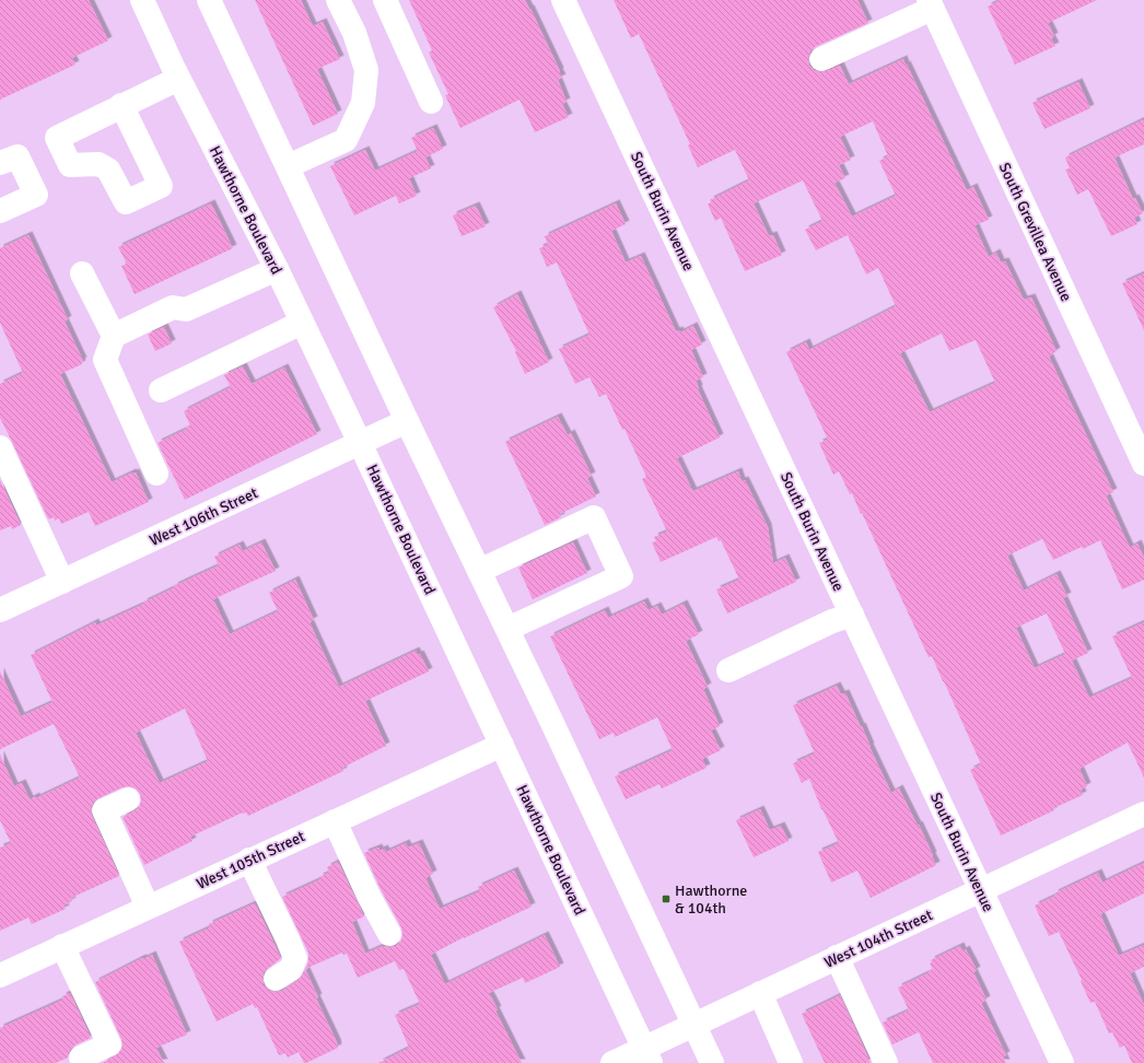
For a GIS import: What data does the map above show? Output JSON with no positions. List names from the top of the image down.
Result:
{
  "streets": {
    "street": [
      "Hawthorne Boulevard",
      "South Burin Avenue",
      "South Grevillea Avenue",
      "West 106th Street",
      "West 105th Street",
      "West 104th Street"
    ]
  },
  "crossings": [
    ["Hawthorne Boulevard", "West 106th Street"],
    ["Hawthorne Boulevard", "West 105th Street"],
    ["Hawthorne Boulevard", "West 104th Street"],
    ["South Burin Avenue", "West 104th Street"]
  ],
  "places": {
    "transit": ["Hawthorne & 104th"]
  }
}
